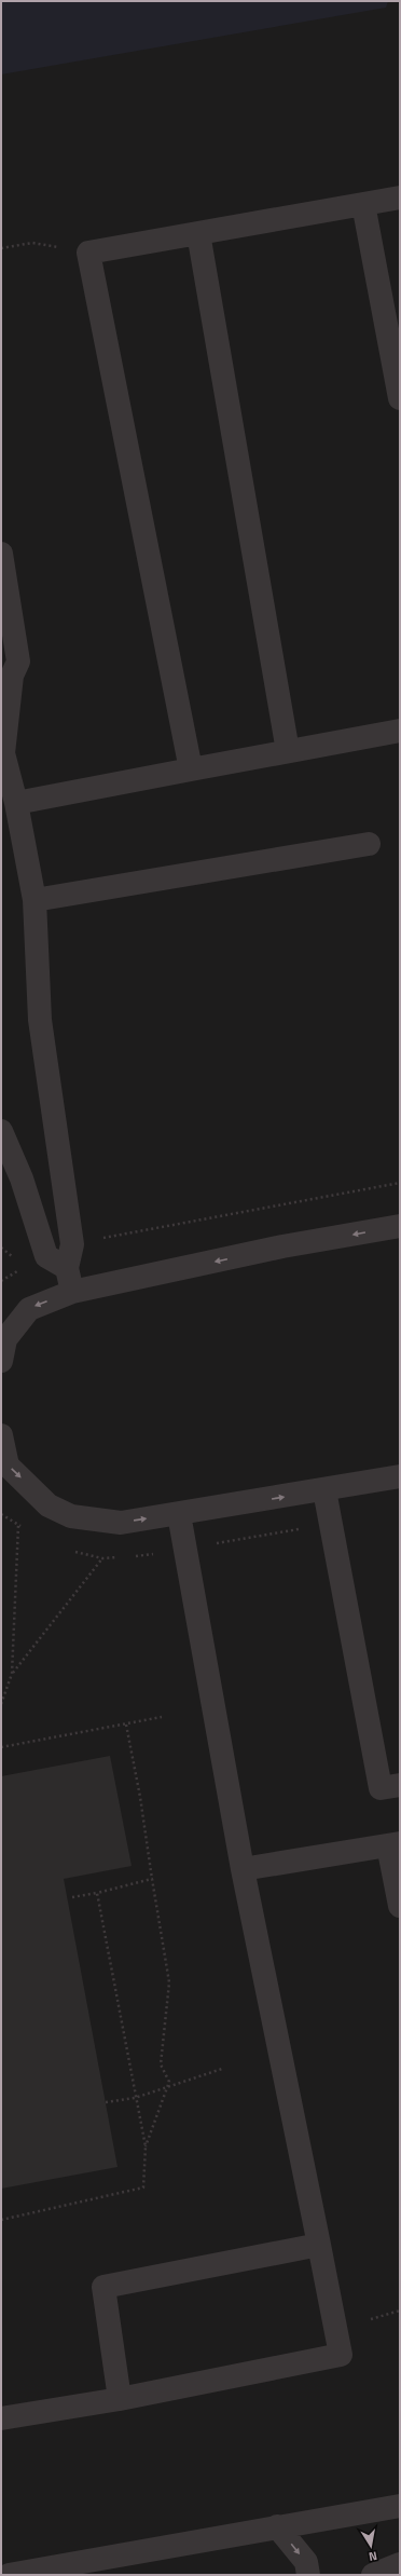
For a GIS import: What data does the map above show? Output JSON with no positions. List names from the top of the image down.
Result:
{
  "north": "bottom"
}
